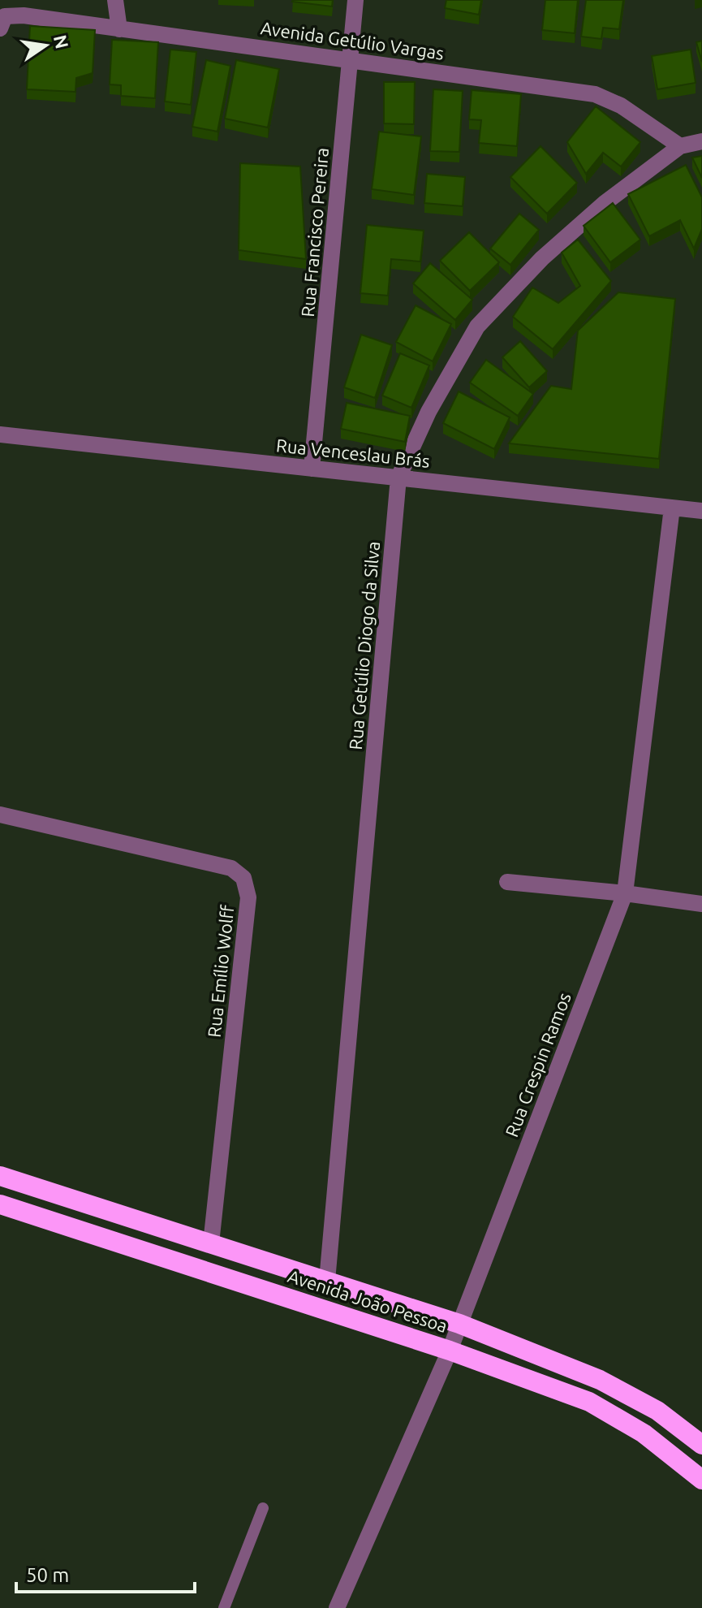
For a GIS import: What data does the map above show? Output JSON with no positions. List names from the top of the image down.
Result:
{
  "streets": {
    "highway": ["Avenida João Pessoa"],
    "street": [
      "Avenida Getúlio Vargas",
      "Rua Francisco Pereira",
      "Rua Venceslau Brás",
      "Rua Getúlio Diogo da Silva",
      "Rua Emílio Wolff",
      "Rua Crespin Ramos"
    ]
  },
  "crossings": [
    ["Avenida Getúlio Vargas", "Rua Francisco Pereira"],
    ["Avenida Getúlio Vargas", "Rua Getúlio Diogo da Silva"],
    ["Rua Francisco Pereira", "Rua Venceslau Brás"],
    ["Rua Venceslau Brás", "Rua Getúlio Diogo da Silva"],
    ["Rua Venceslau Brás", "Rua Crespin Ramos"],
    ["Rua Getúlio Diogo da Silva", "Avenida João Pessoa"],
    ["Rua Emílio Wolff", "Avenida João Pessoa"],
    ["Rua Crespin Ramos", "Avenida João Pessoa"]
  ],
  "scale_bar": "50 m",
  "north": "right"
}
